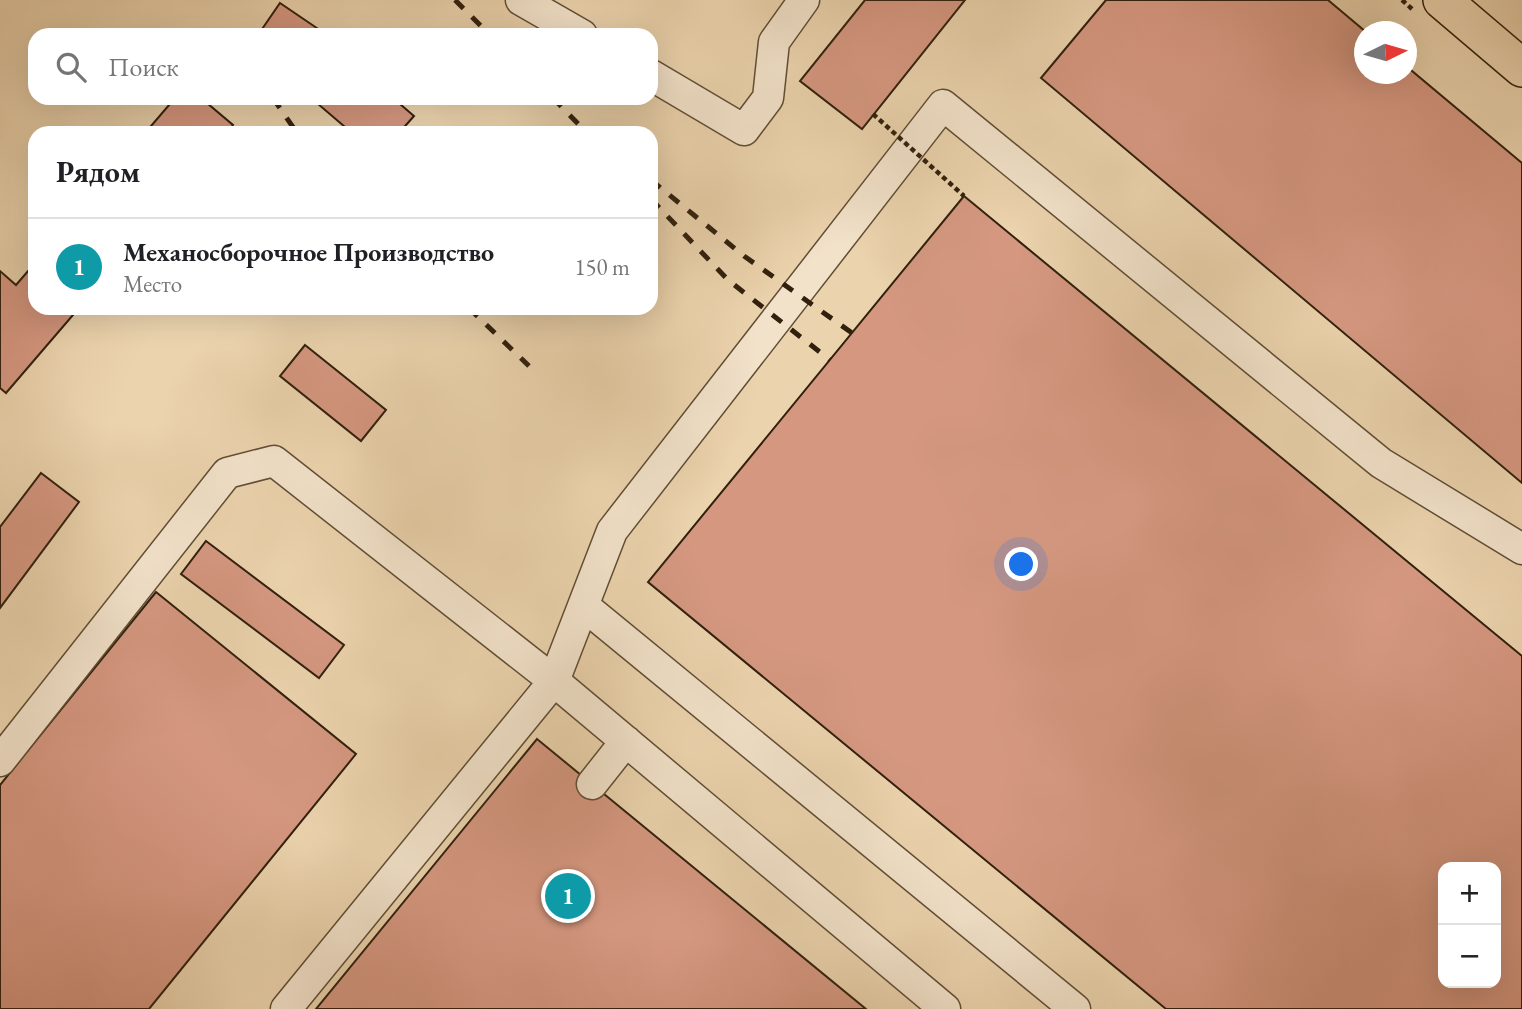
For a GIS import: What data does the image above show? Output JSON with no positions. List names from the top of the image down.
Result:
{
  "north": "right",
  "page": {
    "search": "Поиск",
    "heading": "Рядом",
    "list": [
      {
        "mark": "1",
        "name": "Механосборочное Производство",
        "note": "Место",
        "value": "150 m"
      }
    ],
    "map_buttons": ["+", "−"],
    "pins": "1"
  }
}
